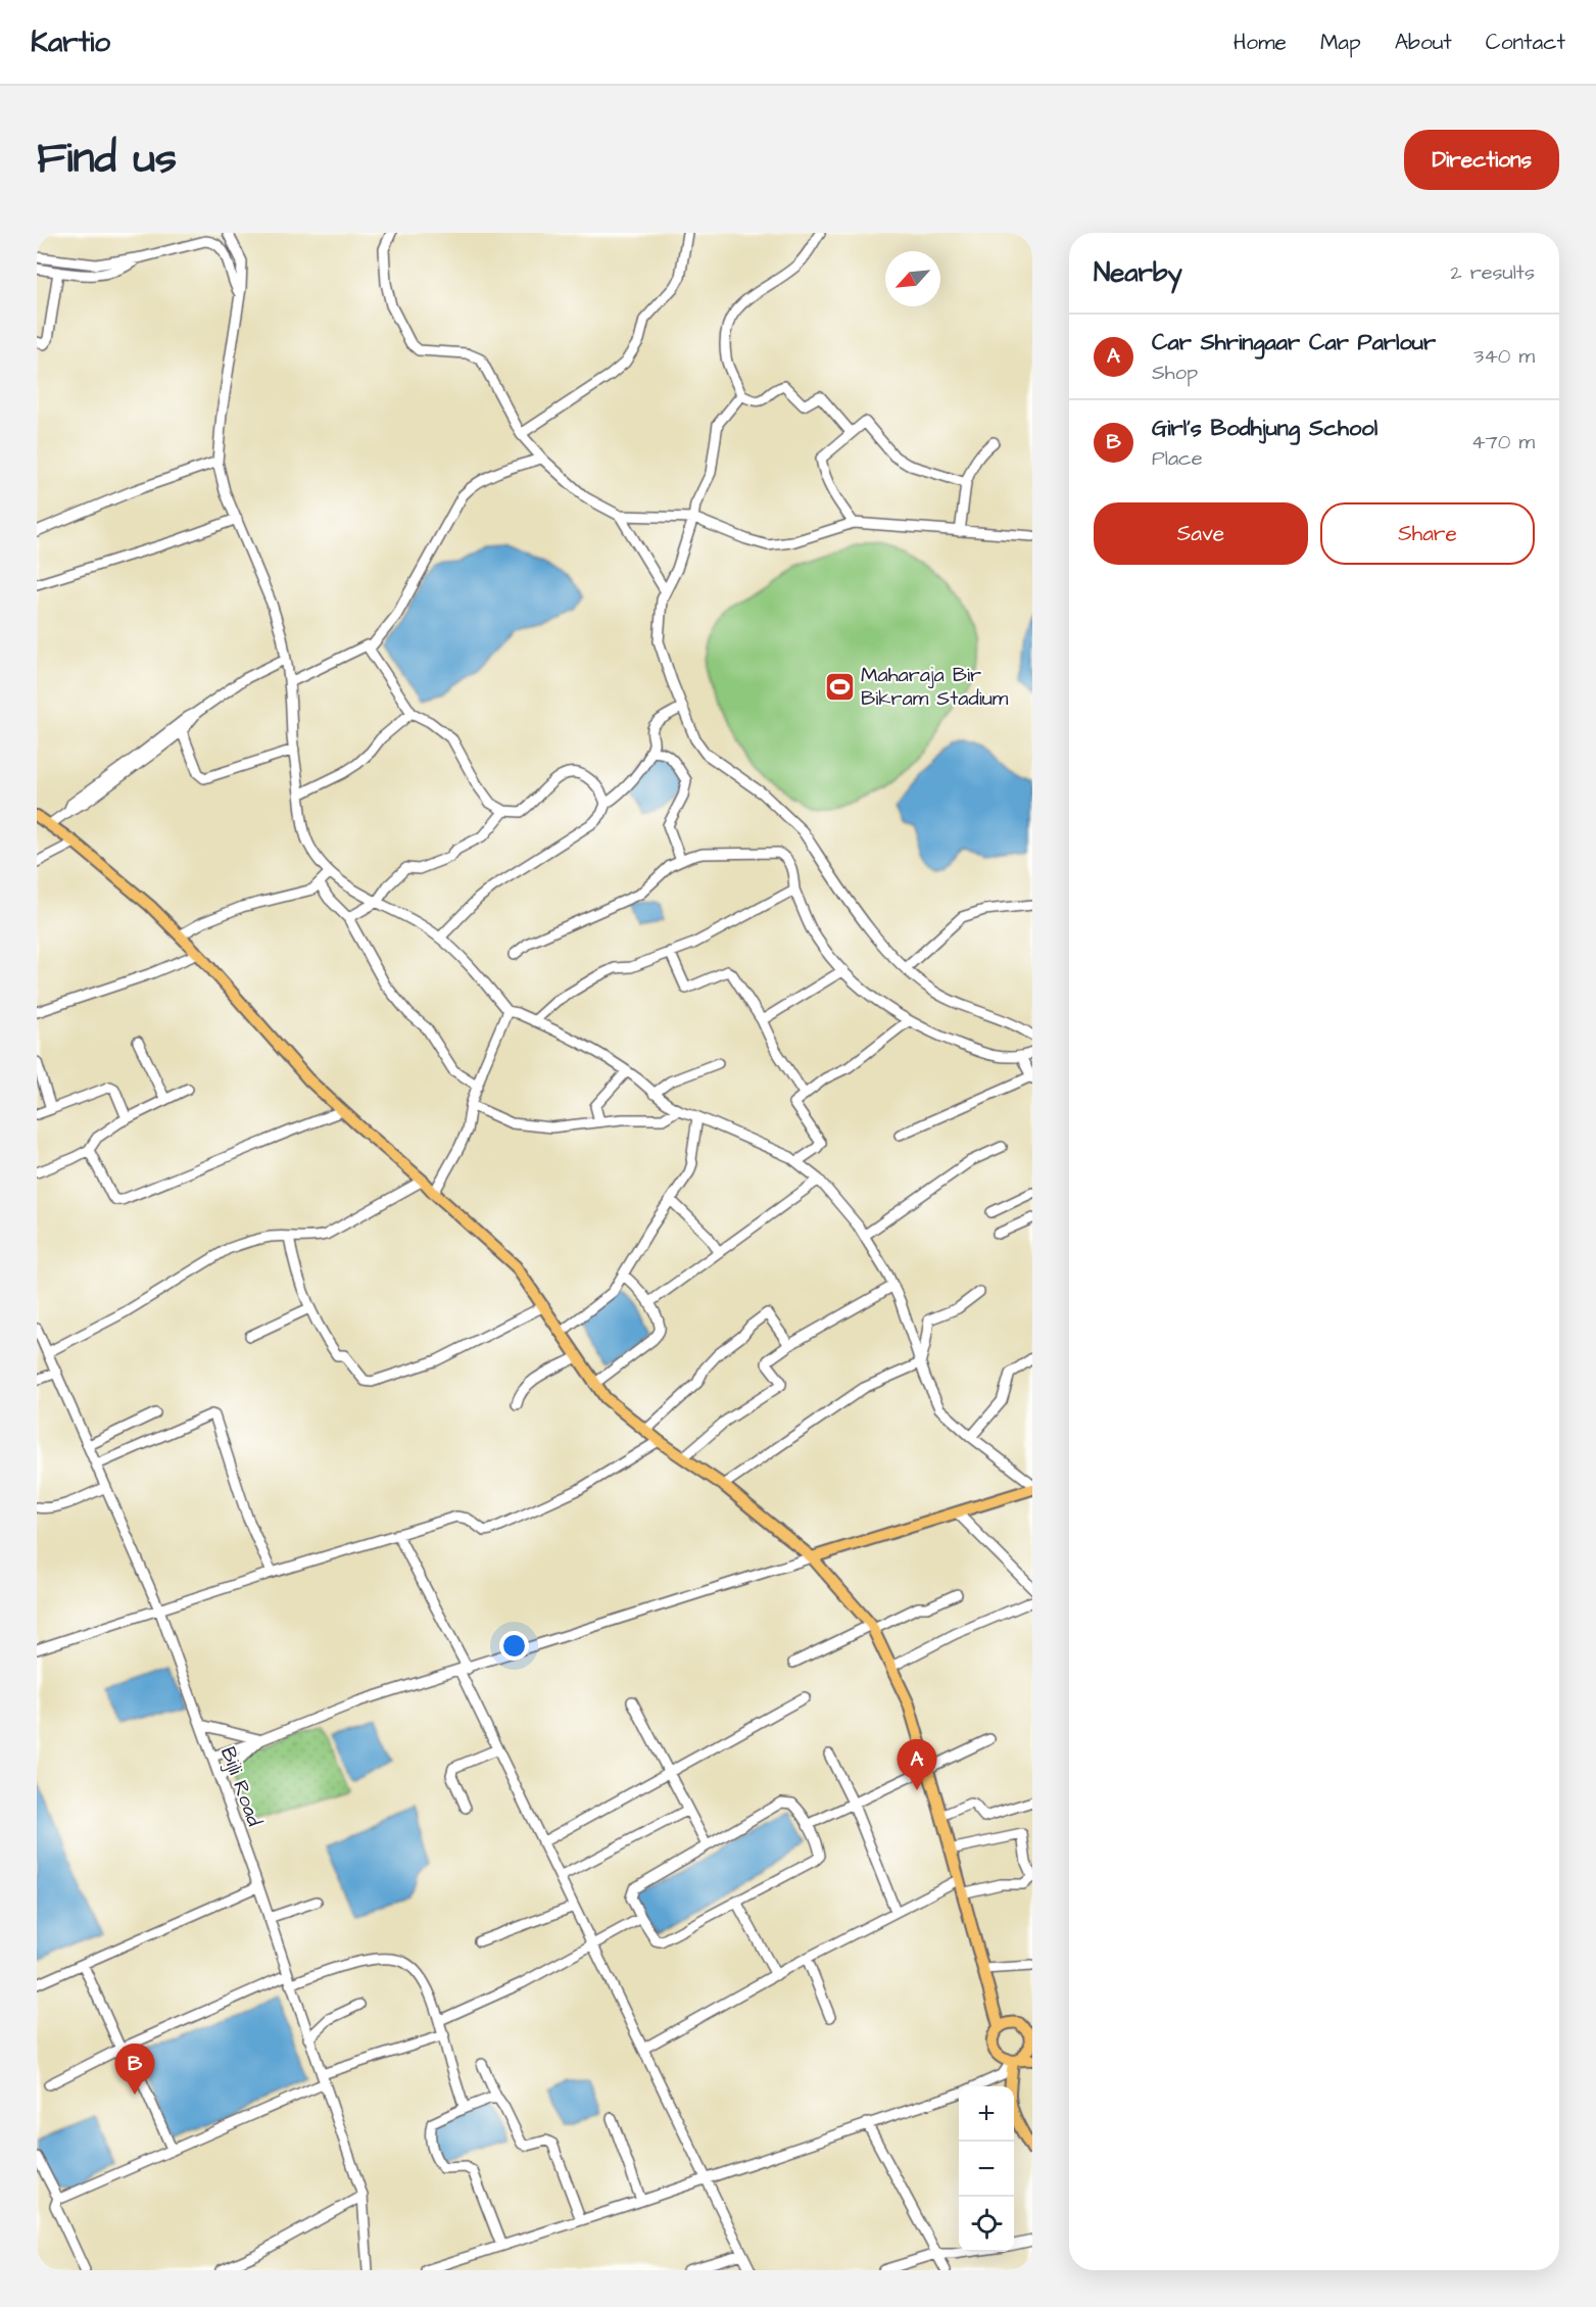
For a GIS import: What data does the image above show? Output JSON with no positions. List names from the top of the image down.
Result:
{
  "streets": {
    "street": ["Bijli Road"]
  },
  "places": {
    "sports": ["Maharaja Bir Bikram Stadium"]
  },
  "north": "bottom left",
  "page": {
    "header": "Kartio",
    "nav": [
      "Home",
      "Map",
      "About",
      "Contact"
    ],
    "title": "Find us",
    "buttons": [
      "Directions",
      ["Save", "Share"]
    ],
    "heading": ["Nearby", "2 results"],
    "list": [
      {
        "mark": "A",
        "name": "Car Shringaar Car Parlour",
        "note": "Shop",
        "value": "340 m"
      },
      {
        "mark": "B",
        "name": "Girl's Bodhjung School",
        "note": "Place",
        "value": "470 m"
      }
    ],
    "pins": ["A", "B"],
    "map_buttons": ["+", "−"]
  }
}
